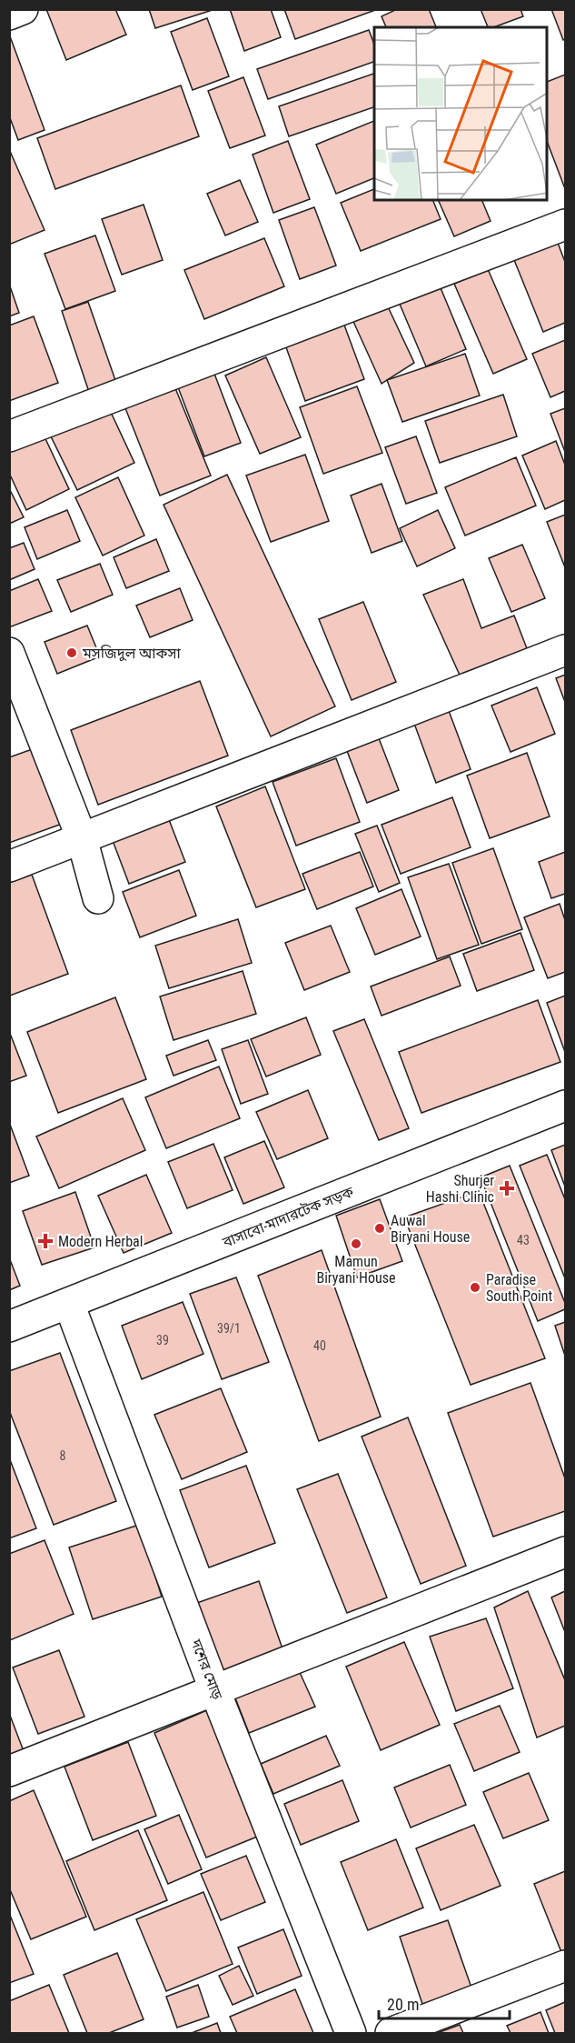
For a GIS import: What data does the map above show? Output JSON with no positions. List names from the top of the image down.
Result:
{
  "streets": {
    "street": ["বাসাবো-মাদারটেক সড়ক", "দশের মোড়"]
  },
  "crossings": [
    ["বাসাবো-মাদারটেক সড়ক", "দশের মোড়"]
  ],
  "places": {
    "other": [
      "মসজিদুল আকসা",
      "Auwal Biryani House",
      "Mamun Biryani House",
      "Paradise South Point"
    ],
    "health": ["Shurjer Hashi Clinic", "Modern Herbal"]
  },
  "house_numbers": [
    "43",
    "39/1",
    "39",
    "40",
    "8"
  ],
  "scale_bar": "20 m"
}
